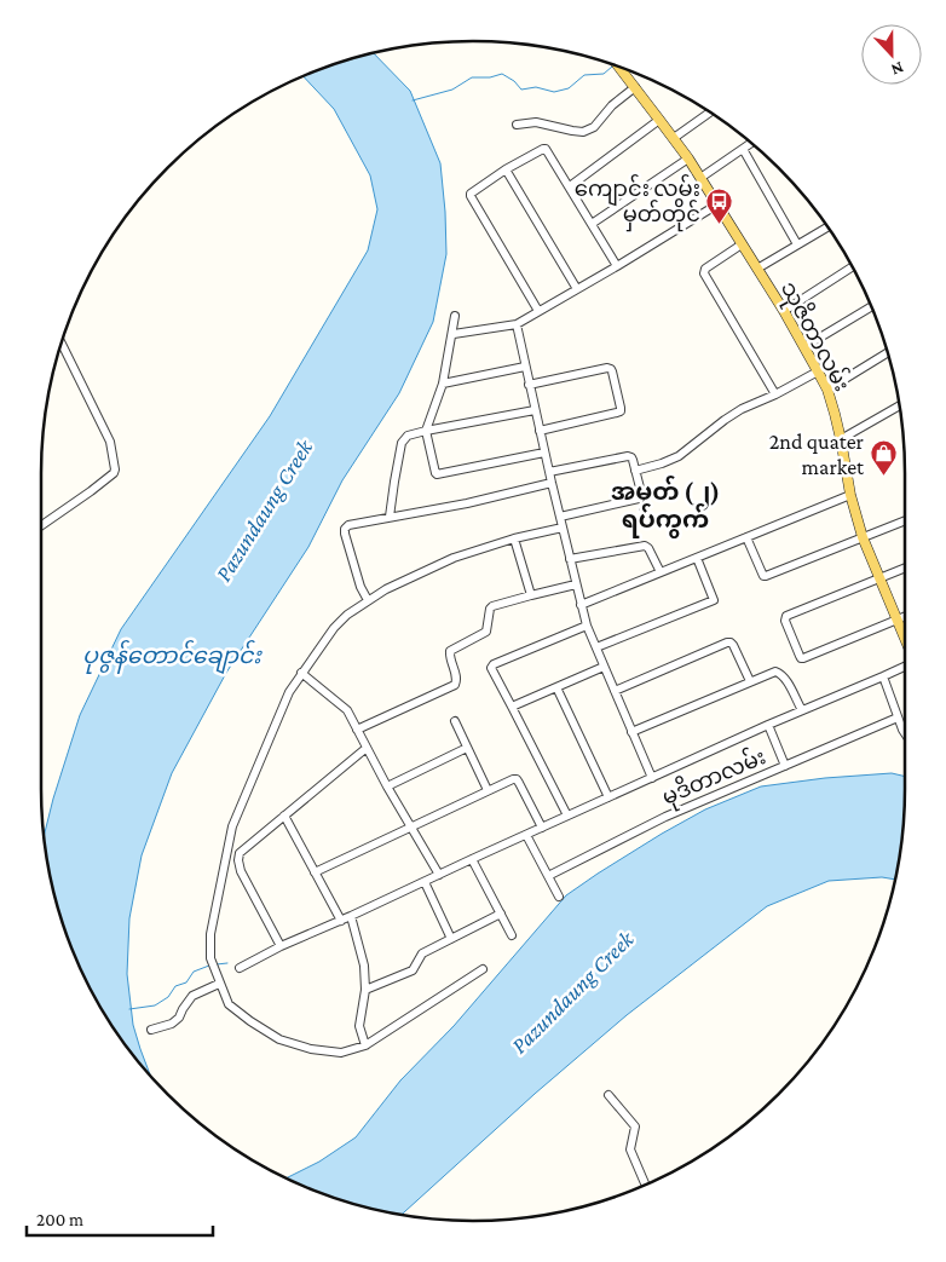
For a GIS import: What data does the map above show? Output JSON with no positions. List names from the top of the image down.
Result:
{
  "streets": {
    "main road": ["သုဇိတာလမ်း"],
    "street": ["မုဒိတာလမ်း"]
  },
  "districts": ["အမှတ် (၂) ရပ်ကွက်"],
  "water": ["Pazundaung Creek", "ပုဇွန်တောင်ချောင်း"],
  "places": {
    "bus stop": ["ကျောင်း လမ်း မှတ်တိုင်"],
    "shop": ["2nd quater market"]
  },
  "scale_bar": "200 m",
  "north": "bottom"
}
